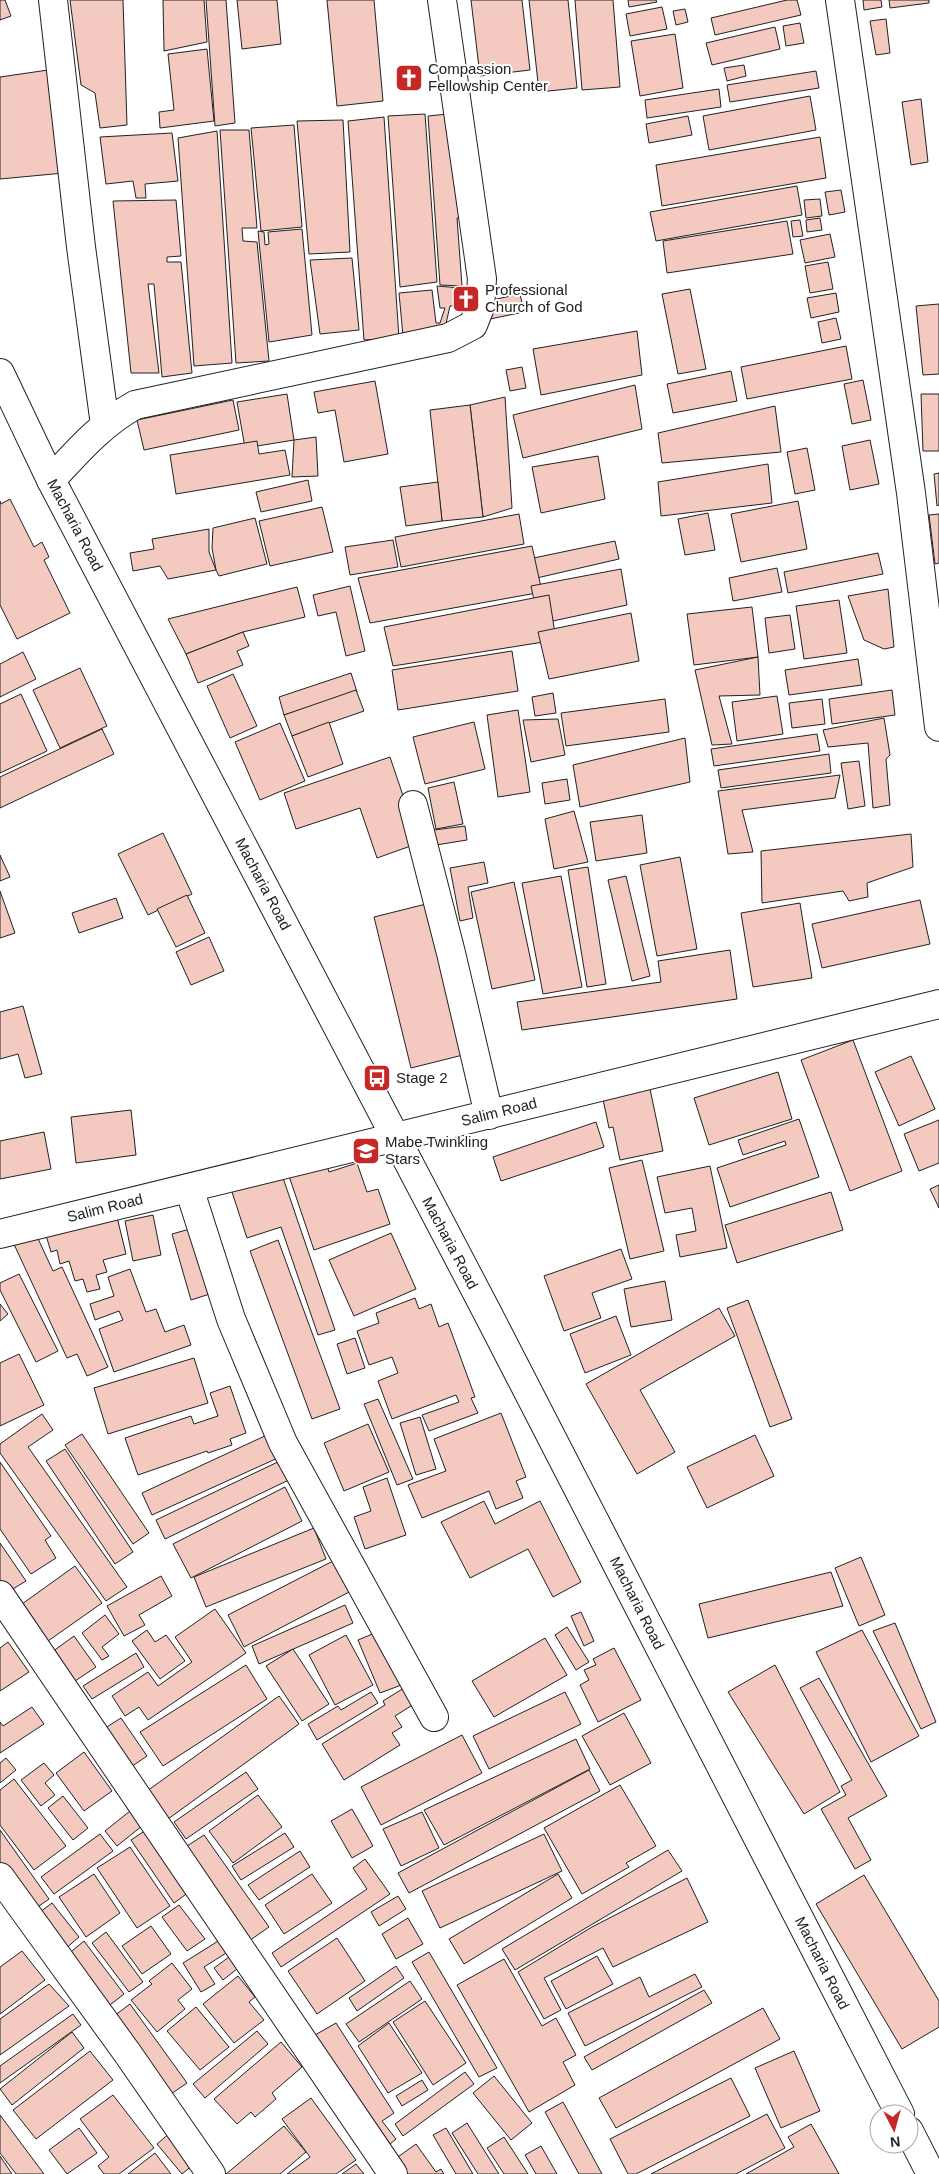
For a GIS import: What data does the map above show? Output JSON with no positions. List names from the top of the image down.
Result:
{
  "streets": {
    "street": ["Macharia Road", "Salim Road"]
  },
  "crossings": [
    ["Macharia Road", "Salim Road"]
  ],
  "places": {
    "church": ["Compassion Fellowship Center", "Professional Church of God"],
    "bus stop": ["Stage 2"],
    "school or university": ["Mabe Twinkling Stars"]
  },
  "north": "bottom"
}
